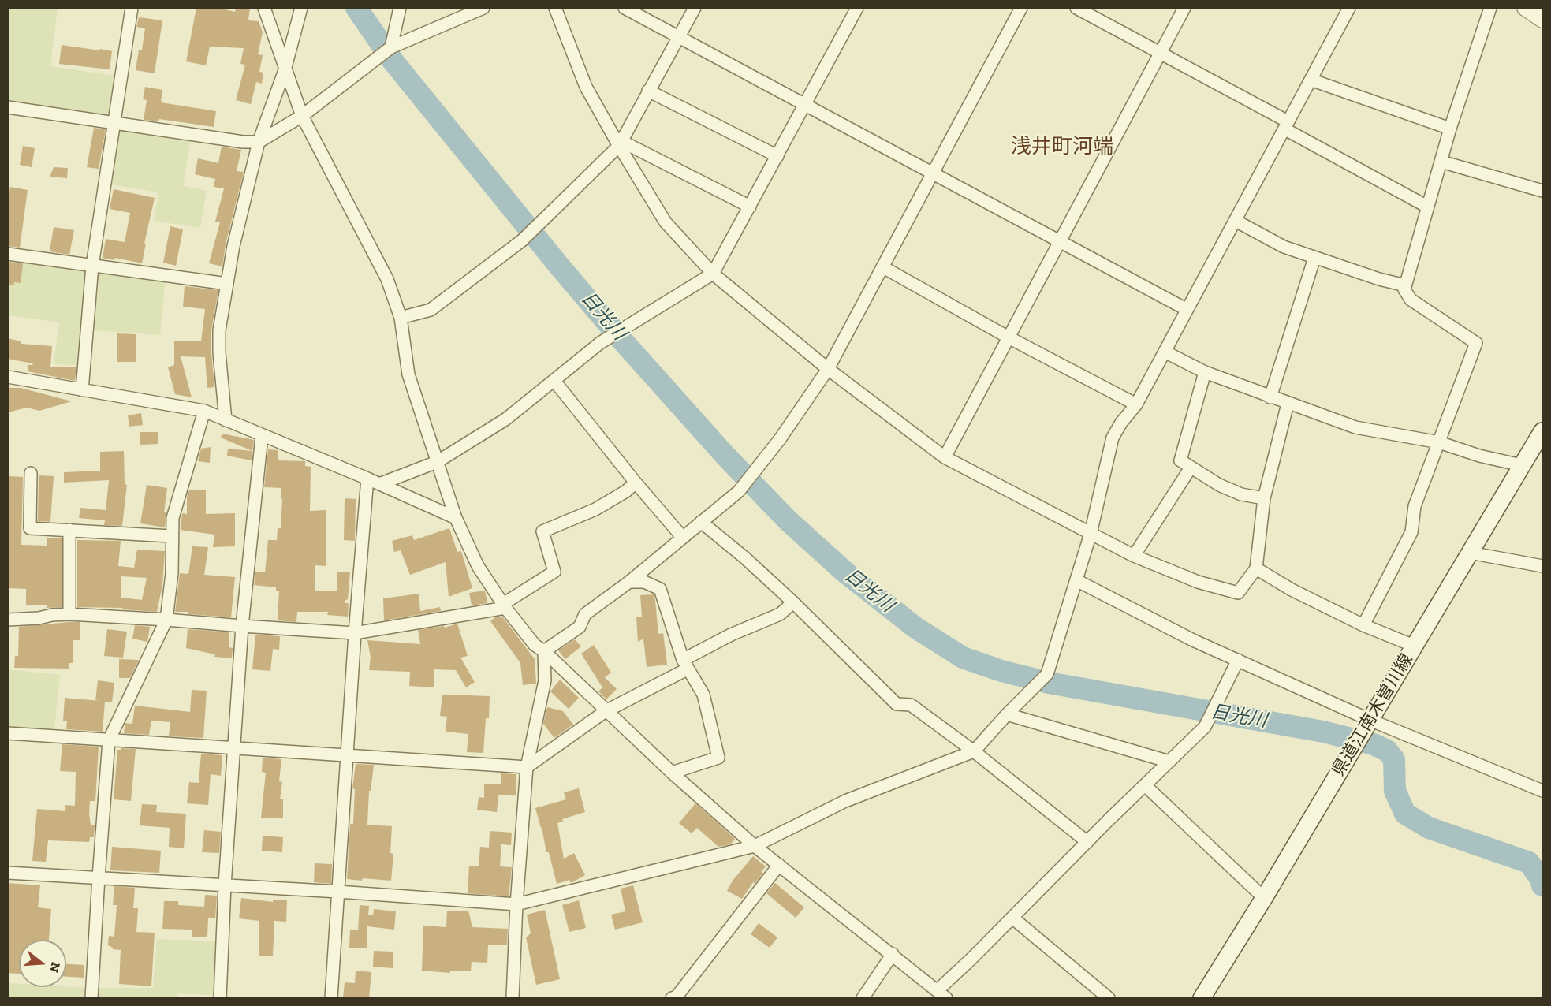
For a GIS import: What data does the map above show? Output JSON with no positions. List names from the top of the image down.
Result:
{
  "streets": {
    "main road": ["県道江南木曽川線"]
  },
  "districts": ["浅井町河端"],
  "water": ["日光川"],
  "north": "right"
}
